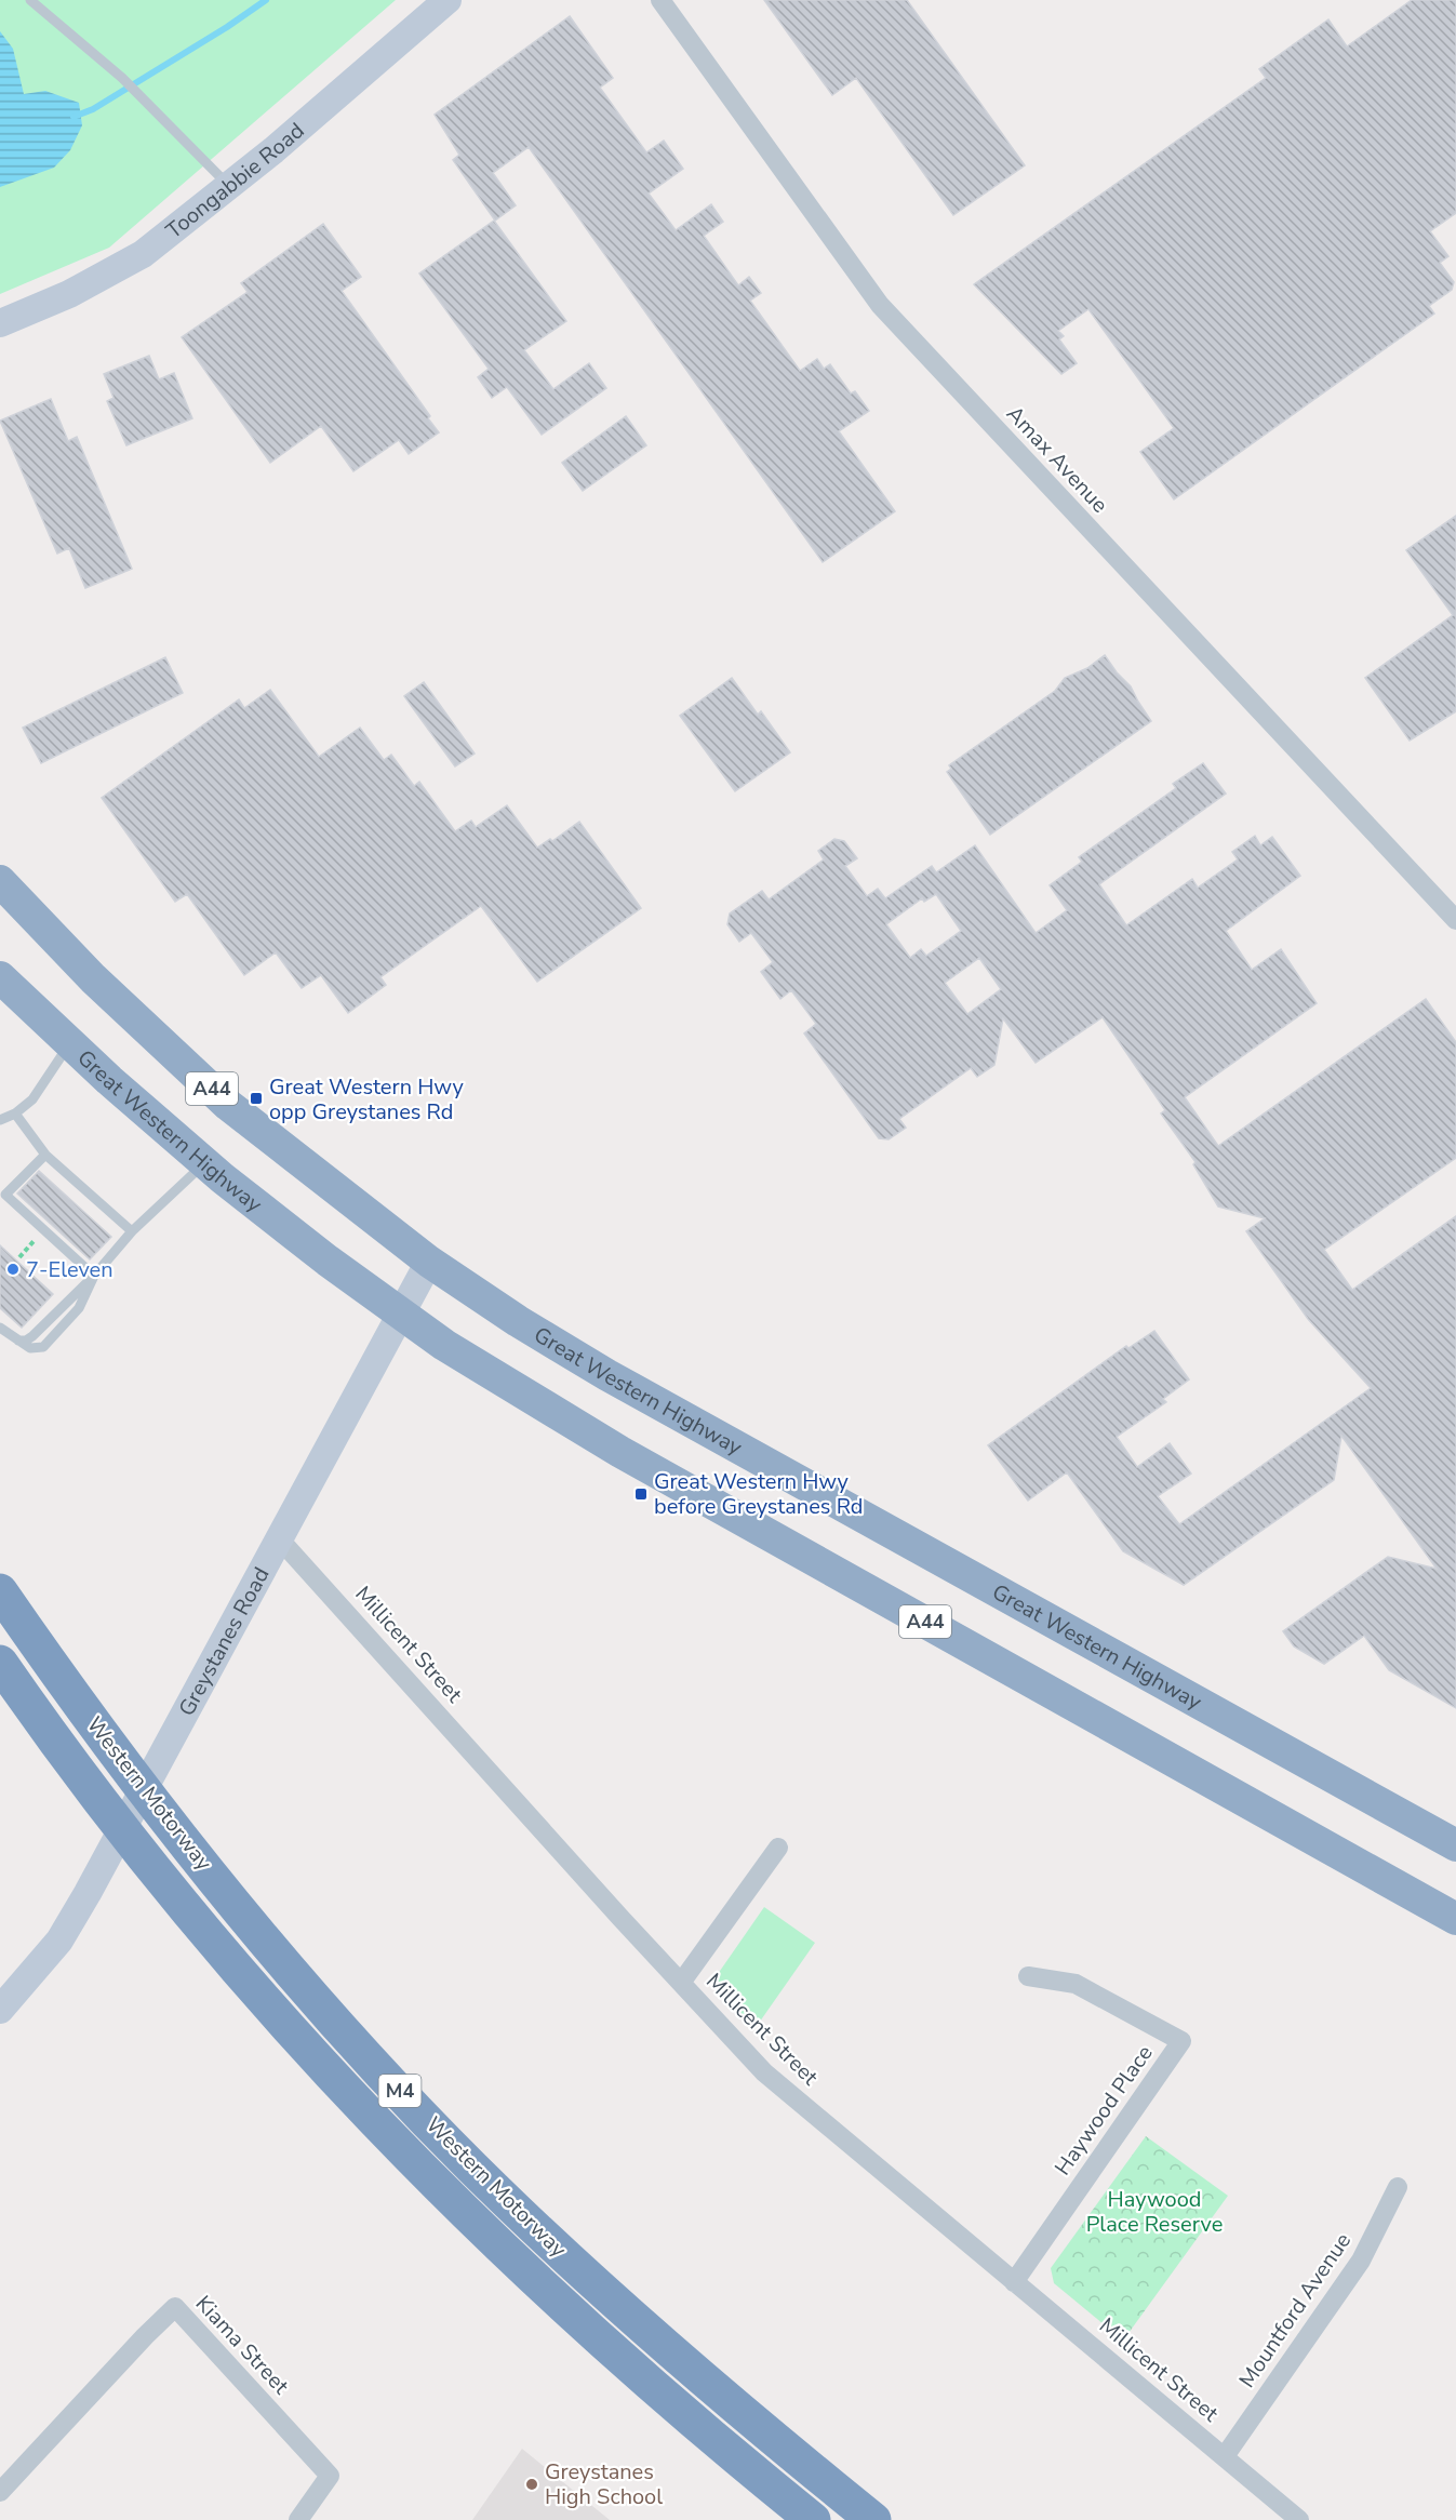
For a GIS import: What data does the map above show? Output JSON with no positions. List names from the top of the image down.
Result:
{
  "streets": {
    "highway": [
      "A44",
      "Great Western Highway",
      "Western Motorway",
      "M4"
    ],
    "main road": ["Toongabbie Road", "Greystanes Road"],
    "street": [
      "Amax Avenue",
      "Millicent Street",
      "Haywood Place",
      "Mountford Avenue",
      "Kiama Street"
    ]
  },
  "crossings": [
    ["Great Western Highway", "Greystanes Road"],
    ["Greystanes Road", "Millicent Street"],
    ["Millicent Street", "Haywood Place"],
    ["Millicent Street", "Mountford Avenue"]
  ],
  "parks": ["Haywood Place Reserve"],
  "places": {
    "transit": ["Great Western Hwy opp Greystanes Rd", "Great Western Hwy before Greystanes Rd"],
    "other": ["7-Eleven", "Greystanes High School"]
  }
}
